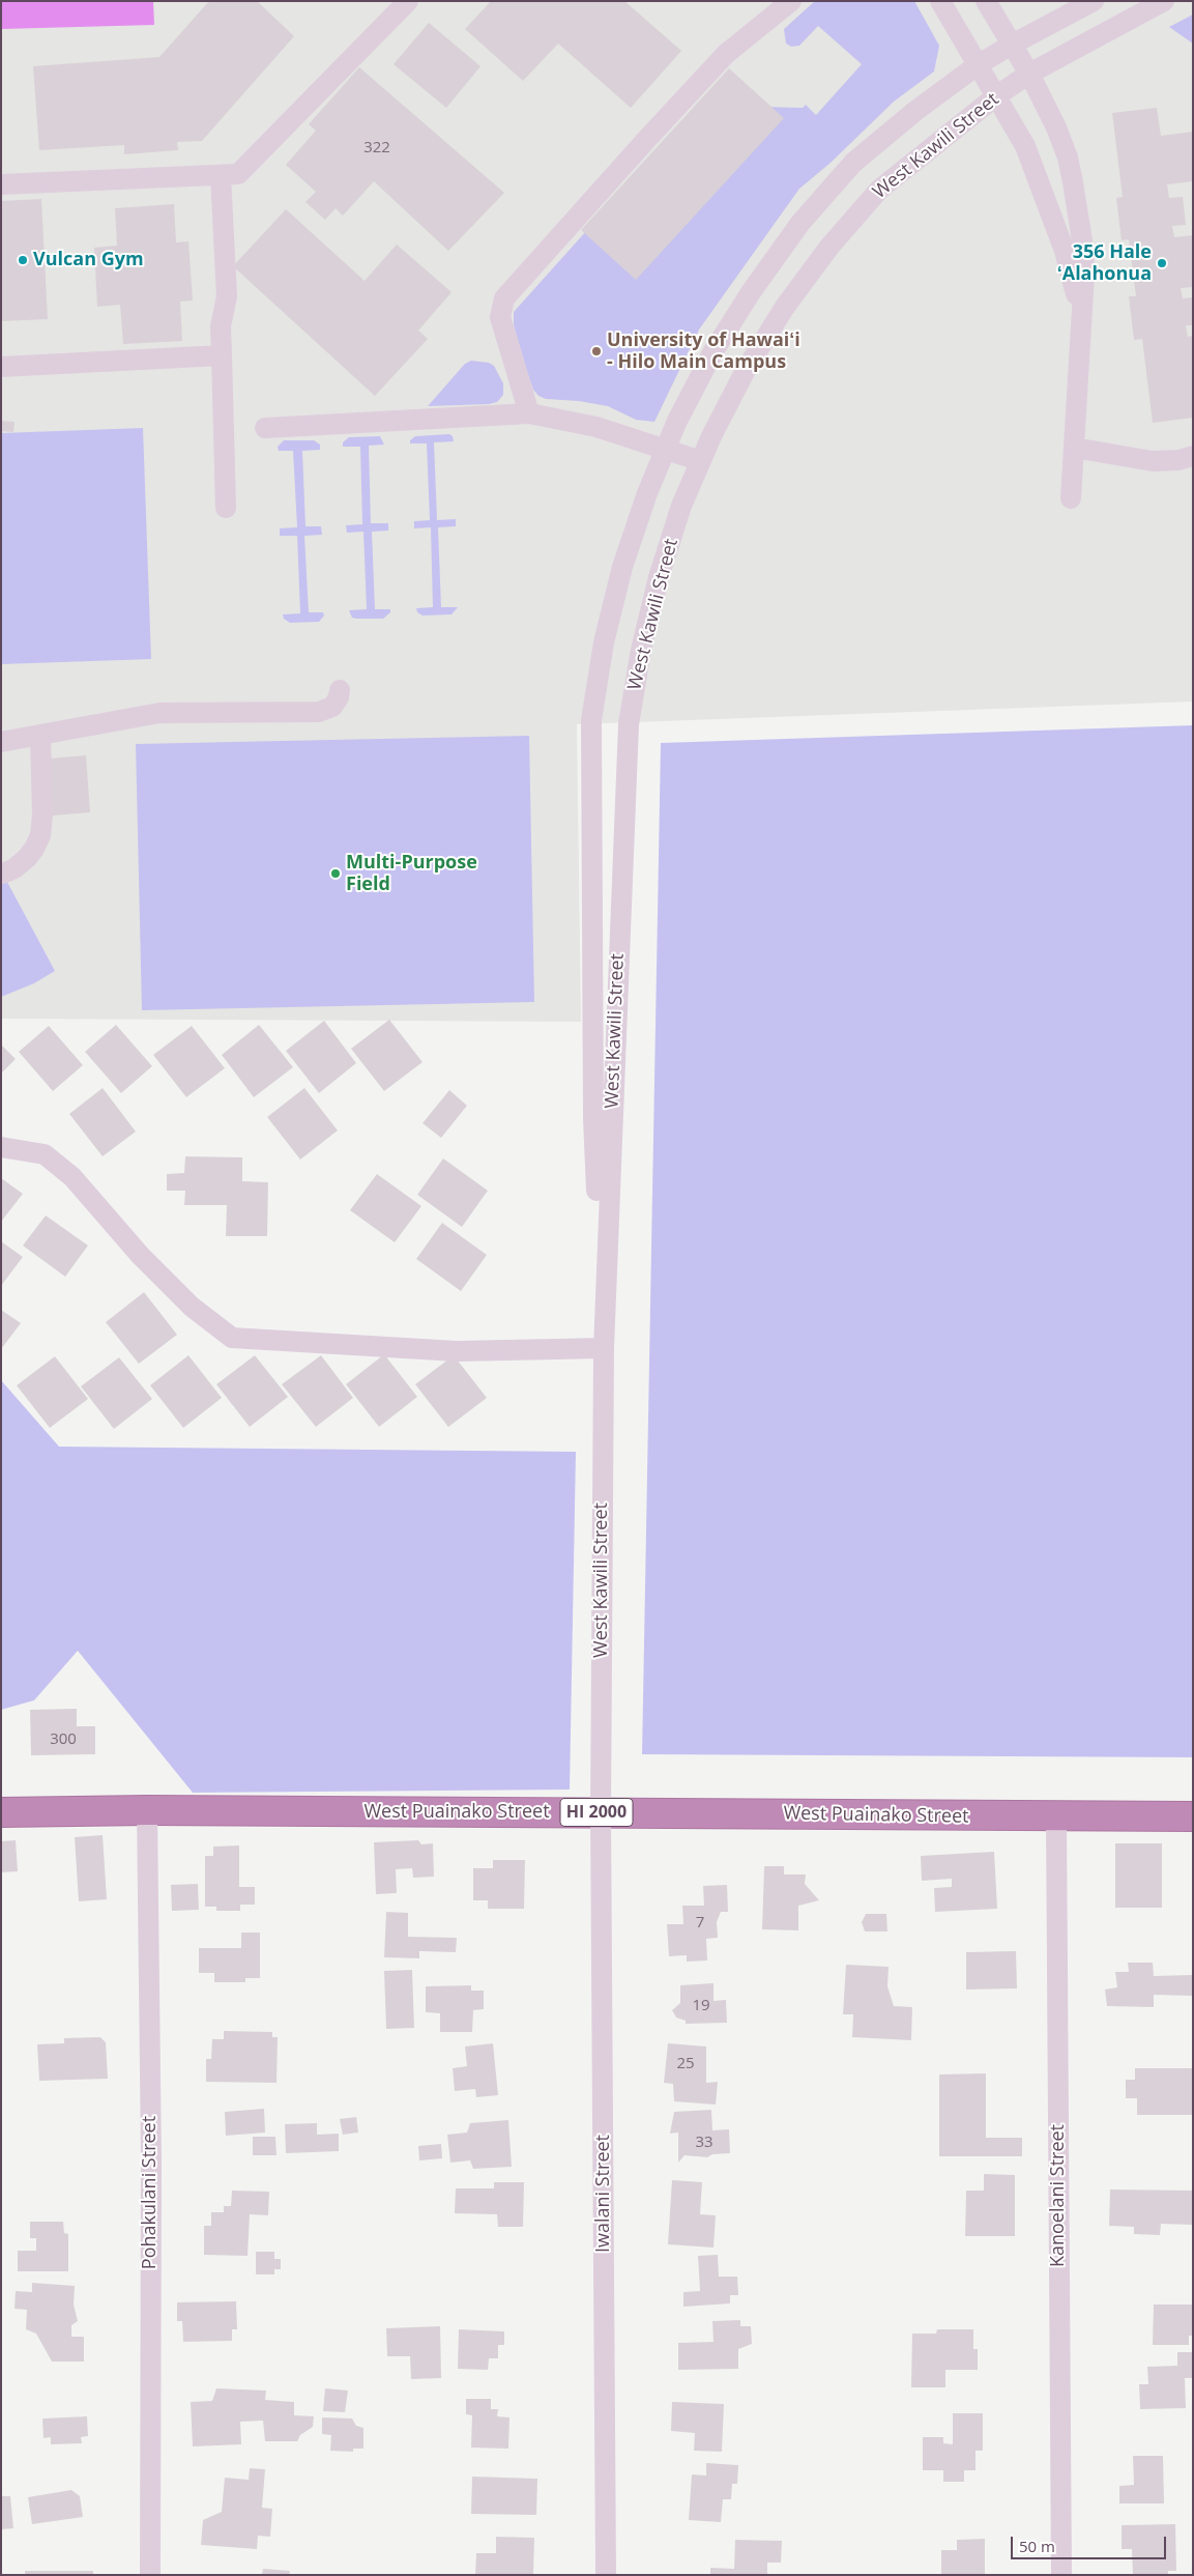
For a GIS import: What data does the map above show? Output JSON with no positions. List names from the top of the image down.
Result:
{
  "streets": {
    "highway": ["West Puainako Street", "HI 2000"],
    "street": [
      "West Kawili Street",
      "Pohakulani Street",
      "Iwalani Street",
      "Kanoelani Street"
    ]
  },
  "crossings": [
    ["West Kawili Street", "West Puainako Street"],
    ["West Kawili Street", "Iwalani Street"],
    ["West Puainako Street", "Pohakulani Street"],
    ["West Puainako Street", "Iwalani Street"],
    ["West Puainako Street", "Kanoelani Street"]
  ],
  "places": [
    "Vulcan Gym",
    "356 Hale ʻAlahonua",
    "University of Hawaiʻi - Hilo Main Campus",
    "Multi-Purpose Field"
  ],
  "house_numbers": [
    "322",
    "300",
    "7",
    "19",
    "25",
    "33"
  ],
  "scale_bar": "50 m"
}
